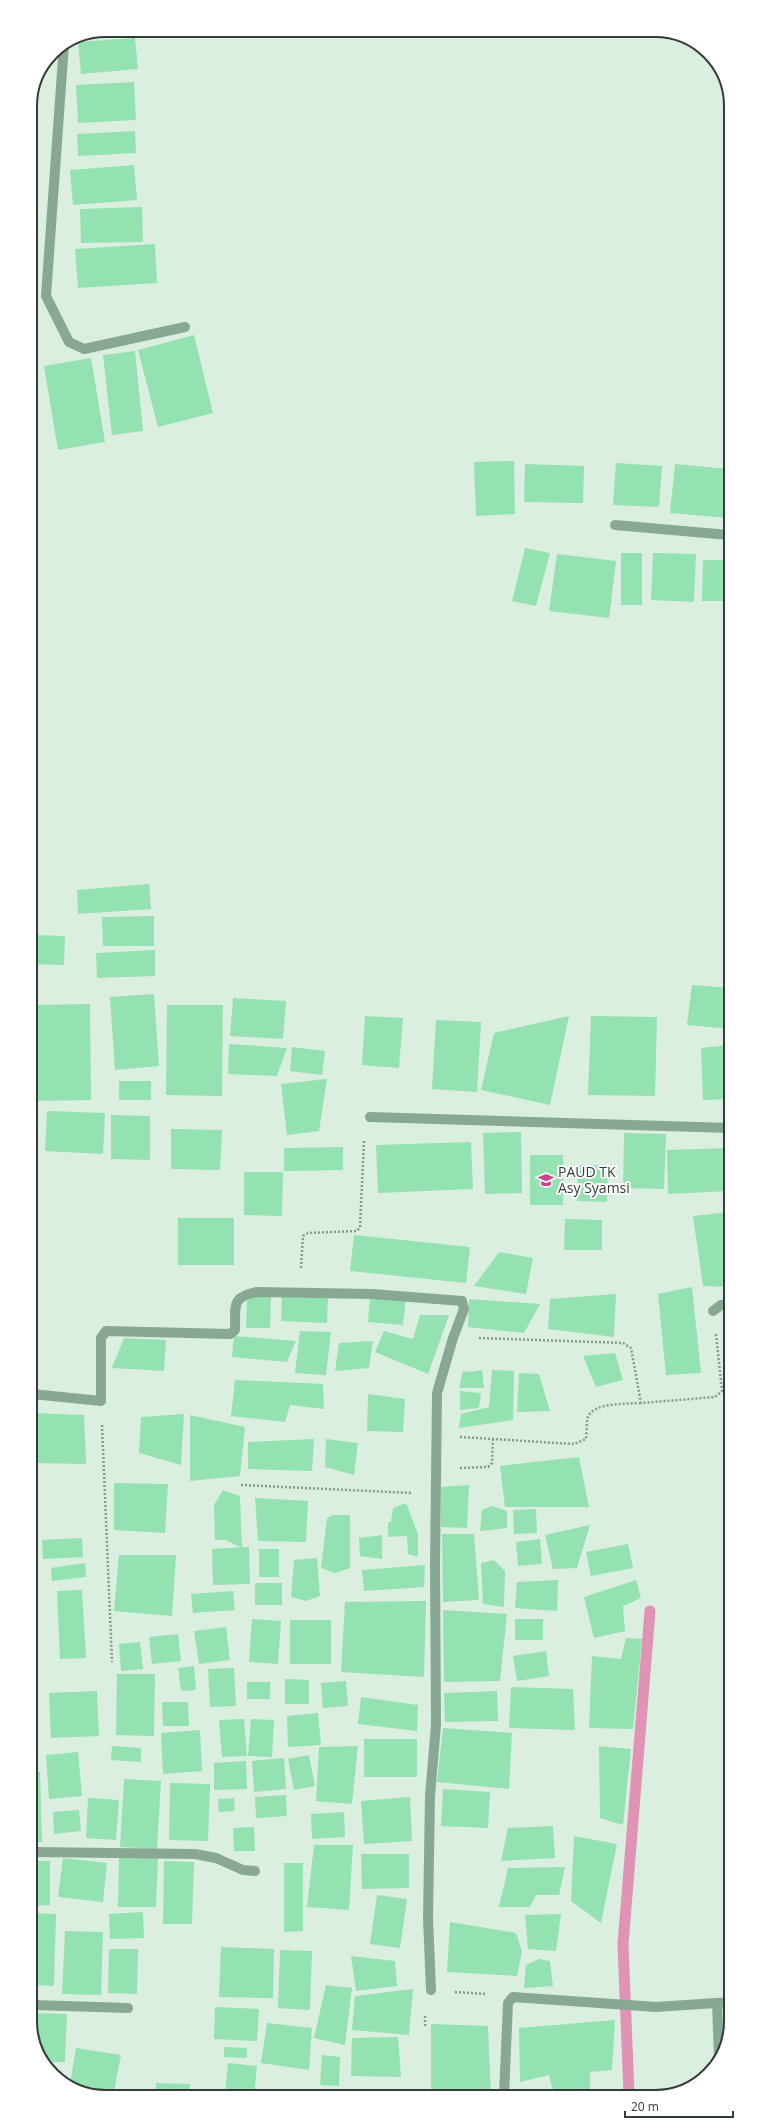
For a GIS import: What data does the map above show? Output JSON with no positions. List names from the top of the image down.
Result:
{
  "places": {
    "school or university": ["PAUD TK Asy Syamsi"]
  },
  "scale_bar": "20 m"
}
